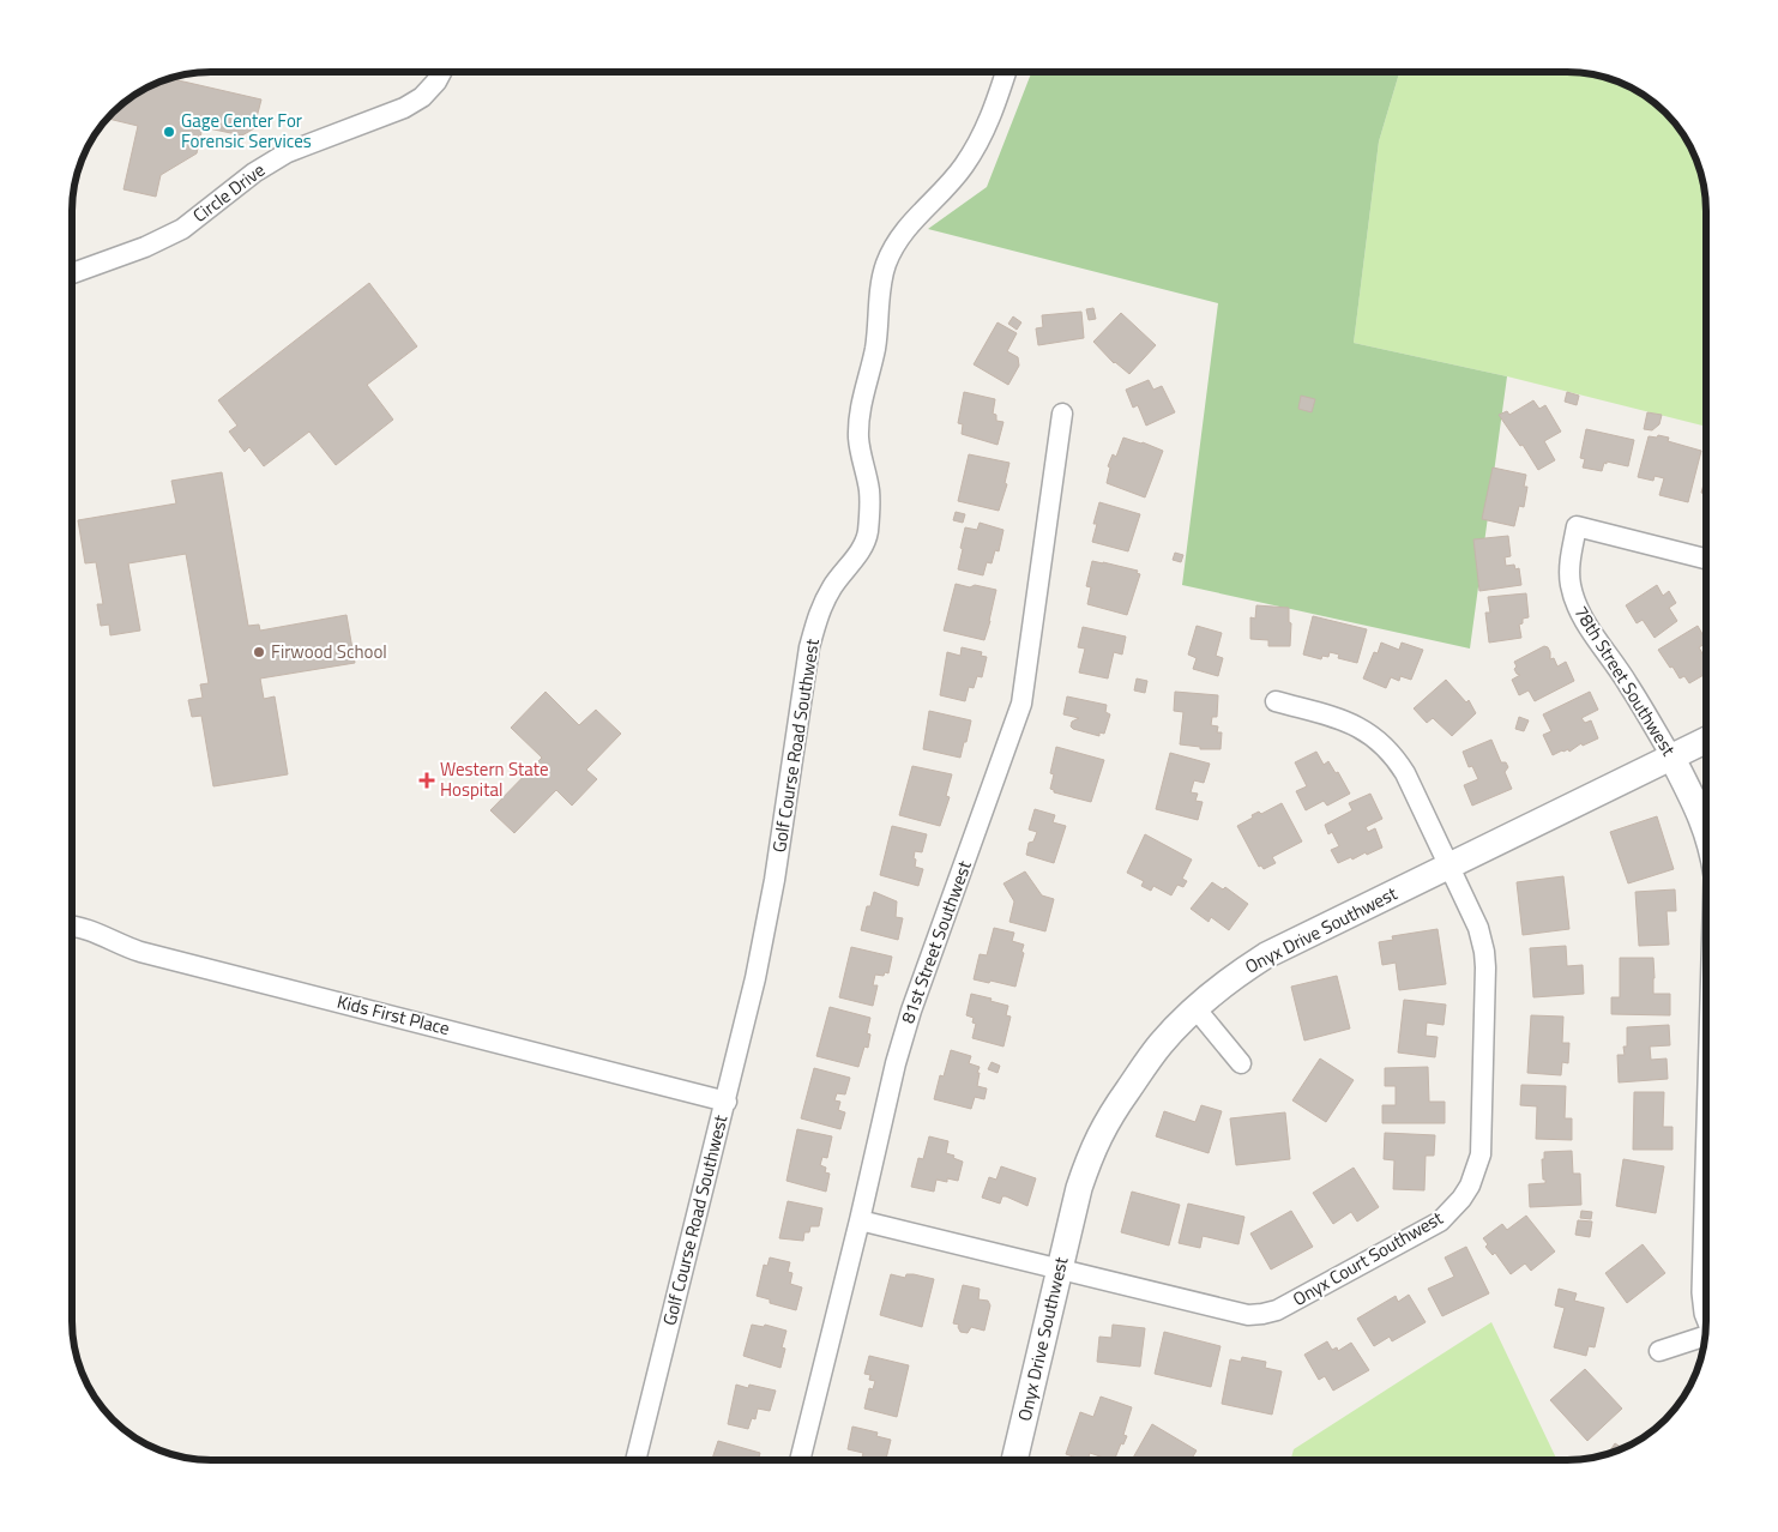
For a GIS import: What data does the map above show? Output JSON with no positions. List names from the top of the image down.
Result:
{
  "streets": {
    "street": [
      "Circle Drive",
      "78th Street Southwest",
      "Golf Course Road Southwest",
      "Onyx Drive Southwest",
      "81st Street Southwest",
      "Kids First Place",
      "Onyx Court Southwest"
    ]
  },
  "crossings": [
    ["78th Street Southwest", "Onyx Drive Southwest"],
    ["Golf Course Road Southwest", "Kids First Place"],
    ["Onyx Drive Southwest", "Onyx Court Southwest"],
    ["81st Street Southwest", "Onyx Court Southwest"]
  ],
  "places": {
    "other": ["Gage Center For Forensic Services", "Firwood School"],
    "health": ["Western State Hospital"]
  }
}
